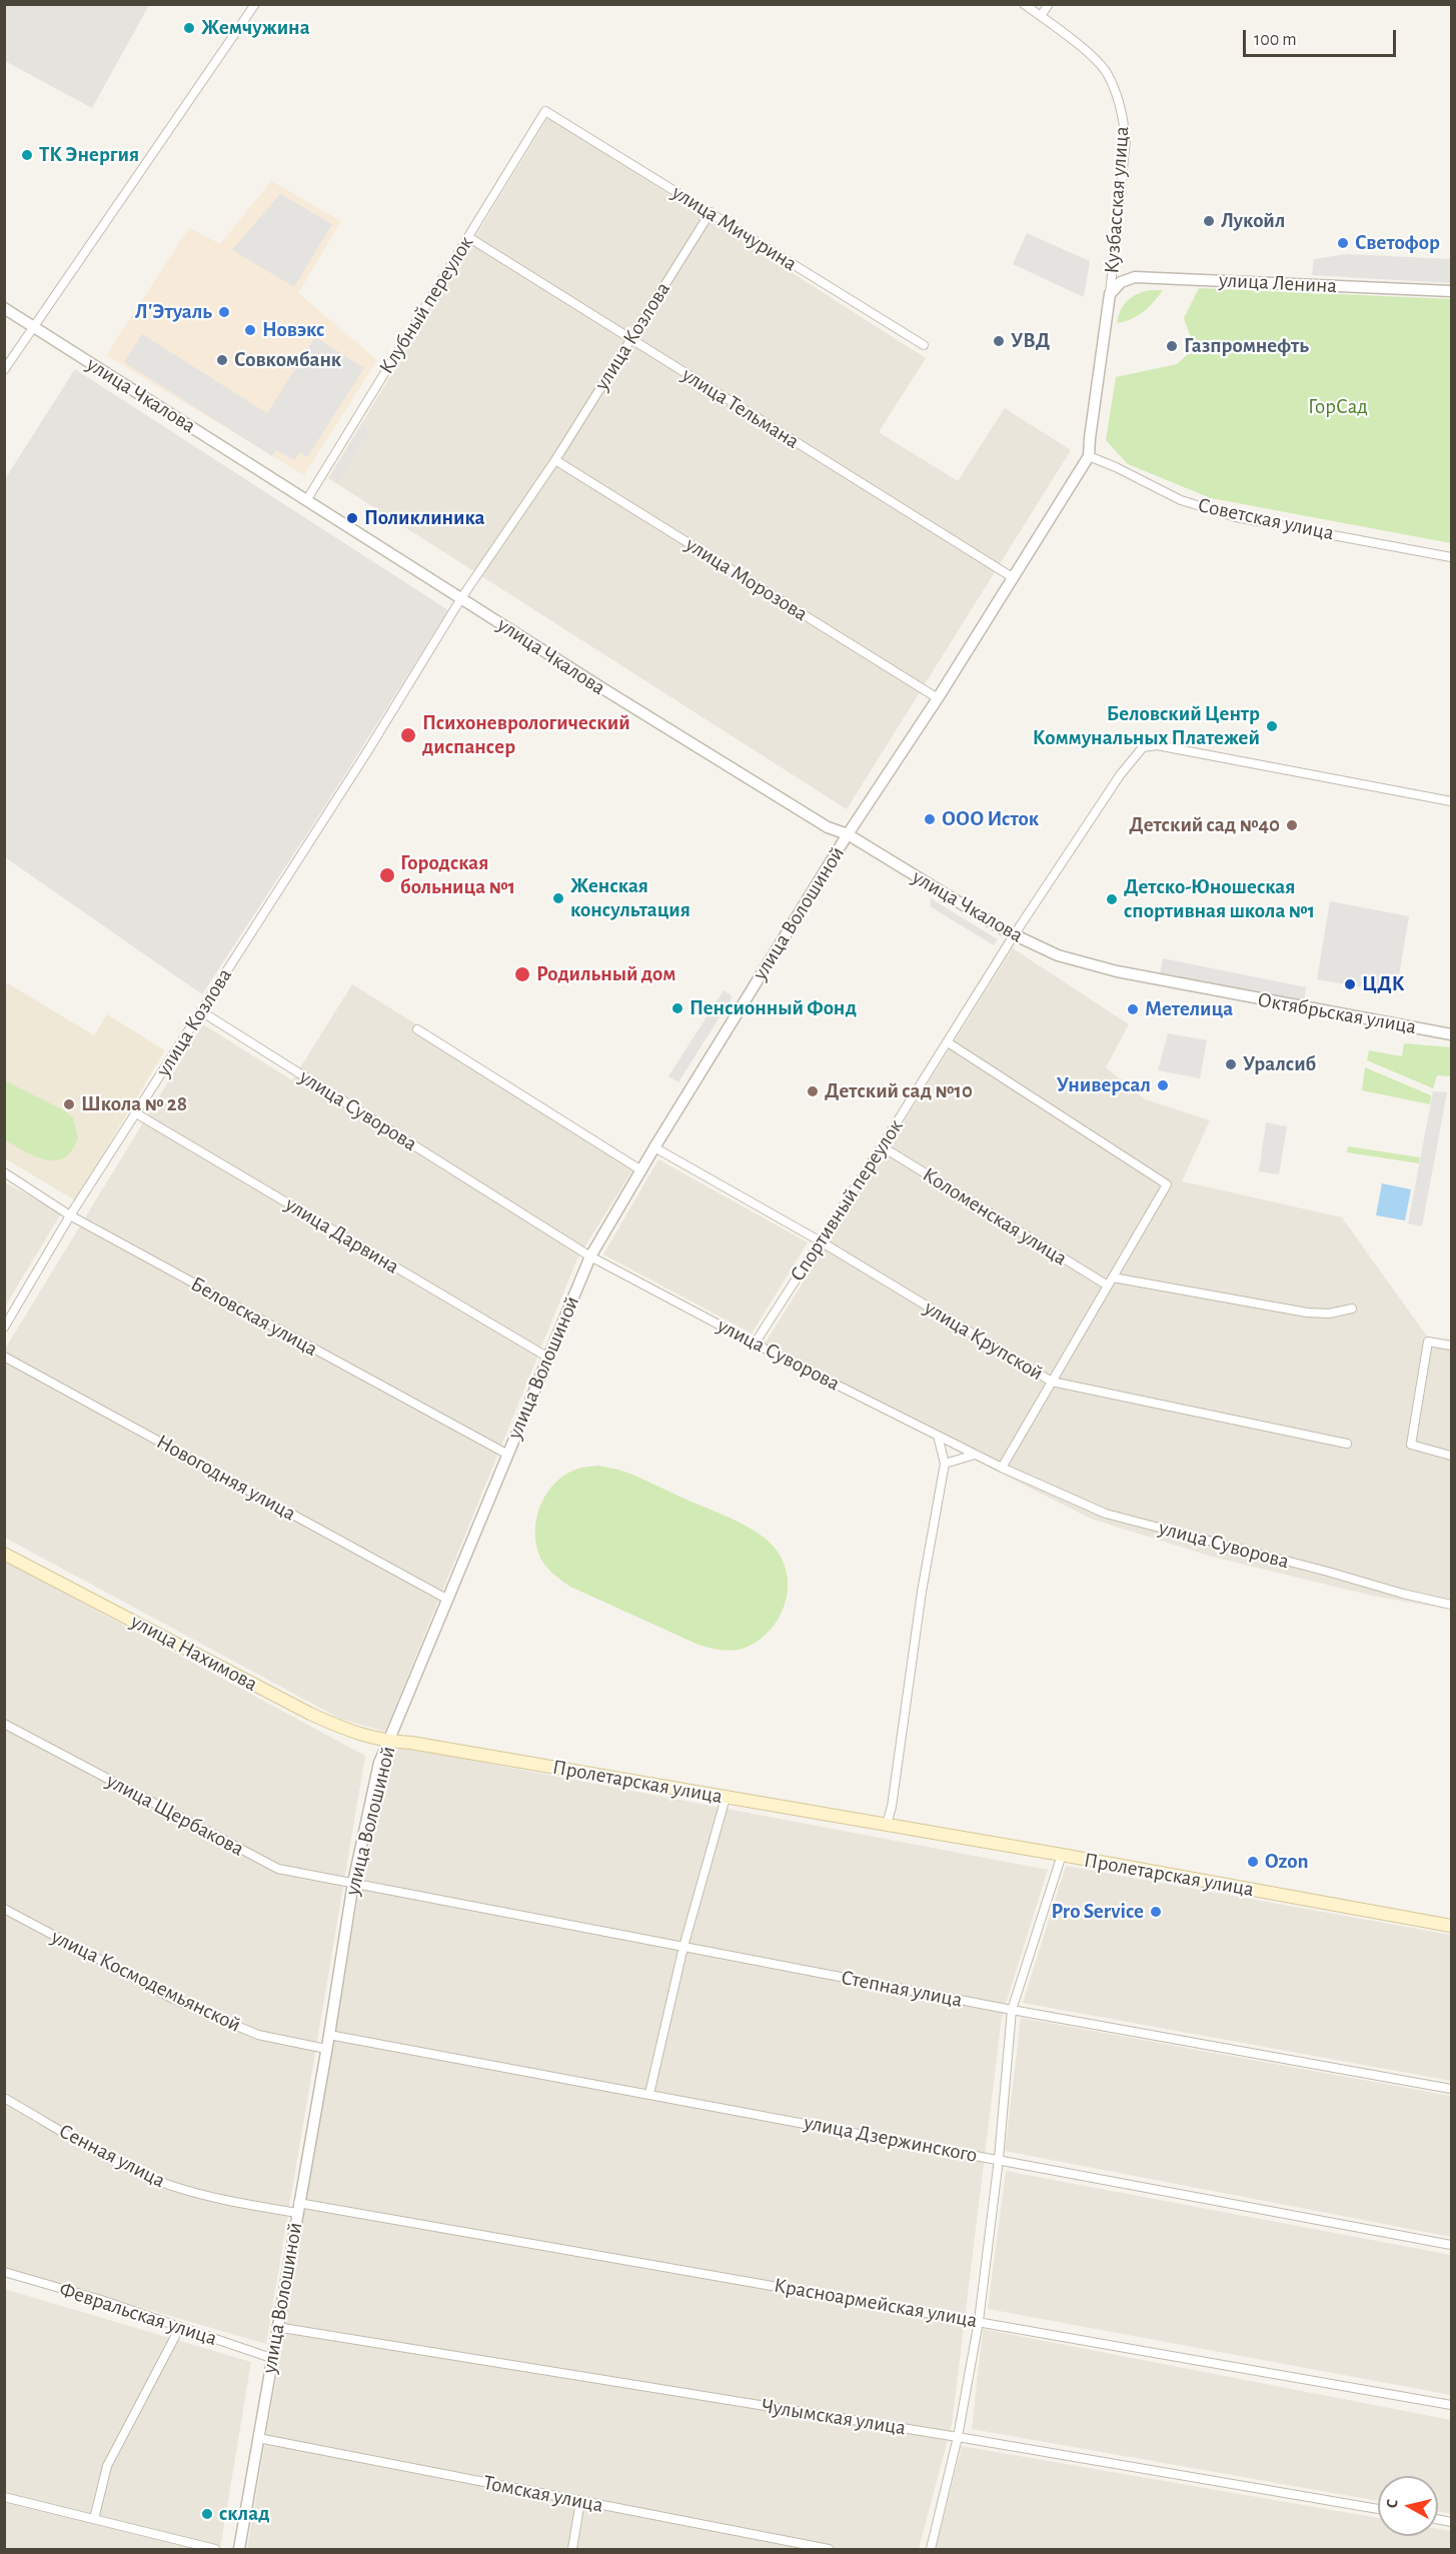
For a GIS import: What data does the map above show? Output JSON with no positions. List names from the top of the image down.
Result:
{
  "streets": {
    "main road": ["улица Нахимова", "Пролетарская улица"],
    "street": [
      "Кузбасская улица",
      "улица Мичурина",
      "улица Ленина",
      "Клубный переулок",
      "улица Козлова",
      "улица Чкалова",
      "улица Тельмана",
      "Советская улица",
      "улица Морозова",
      "улица Волошиной",
      "Октябрьская улица",
      "улица Суворова",
      "Спортивный переулок",
      "Коломенская улица",
      "улица Дарвина",
      "Беловская улица",
      "улица Крупской",
      "Новогодняя улица",
      "улица Щербакова",
      "улица Космодемьянской",
      "Степная улица",
      "улица Дзержинского",
      "Сенная улица",
      "Красноармейская улица",
      "Февральская улица",
      "Чулымская улица",
      "Томская улица"
    ]
  },
  "crossings": [
    ["Кузбасская улица", "улица Ленина"],
    ["Кузбасская улица", "улица Волошиной"],
    ["улица Мичурина", "Клубный переулок"],
    ["улица Мичурина", "улица Козлова"],
    ["улица Ленина", "улица Волошиной"],
    ["Клубный переулок", "улица Чкалова"],
    ["Клубный переулок", "улица Тельмана"],
    ["улица Козлова", "улица Чкалова"],
    ["улица Козлова", "улица Тельмана"],
    ["улица Козлова", "улица Морозова"],
    ["улица Козлова", "улица Суворова"],
    ["улица Козлова", "улица Дарвина"],
    ["улица Козлова", "Беловская улица"],
    ["улица Чкалова", "улица Волошиной"],
    ["улица Чкалова", "Октябрьская улица"],
    ["улица Чкалова", "Спортивный переулок"],
    ["улица Тельмана", "улица Волошиной"],
    ["Советская улица", "улица Волошиной"],
    ["улица Морозова", "улица Волошиной"],
    ["улица Волошиной", "улица Суворова"],
    ["улица Волошиной", "улица Дарвина"],
    ["улица Волошиной", "Беловская улица"],
    ["улица Волошиной", "улица Крупской"],
    ["улица Волошиной", "Новогодняя улица"],
    ["улица Волошиной", "улица Нахимова"],
    ["улица Волошиной", "Пролетарская улица"],
    ["улица Волошиной", "улица Щербакова"],
    ["улица Волошиной", "улица Космодемьянской"],
    ["улица Волошиной", "Степная улица"],
    ["улица Волошиной", "улица Дзержинского"],
    ["улица Волошиной", "Сенная улица"],
    ["улица Волошиной", "Красноармейская улица"],
    ["улица Волошиной", "Февральская улица"],
    ["улица Волошиной", "Чулымская улица"],
    ["улица Волошиной", "Томская улица"],
    ["улица Суворова", "Спортивный переулок"],
    ["Спортивный переулок", "Коломенская улица"],
    ["Спортивный переулок", "улица Крупской"],
    ["улица Нахимова", "Пролетарская улица"],
    ["улица Щербакова", "Степная улица"],
    ["Сенная улица", "Красноармейская улица"]
  ],
  "parks": ["ГорСад"],
  "places": [
    "Жемчужина",
    "ТК Энергия",
    "Лукойл",
    "Светофор",
    "Л'Этуаль",
    "Новэкс",
    "УВД",
    "Газпромнефть",
    "Совкомбанк",
    "Поликлиника",
    "Беловский Центр Коммунальных Платежей",
    "Психоневрологический диспансер",
    "ООО Исток",
    "Детский сад №40",
    "Городская больница №1",
    "Женская консультация",
    "Детско-Юношеская спортивная школа №1",
    "Родильный дом",
    "ЦДК",
    "Пенсионный Фонд",
    "Метелица",
    "Уралсиб",
    "Универсал",
    "Детский сад №10",
    "Школа № 28",
    "Ozon",
    "Pro Service",
    "склад"
  ],
  "scale_bar": "100 m",
  "north": "left"
}
